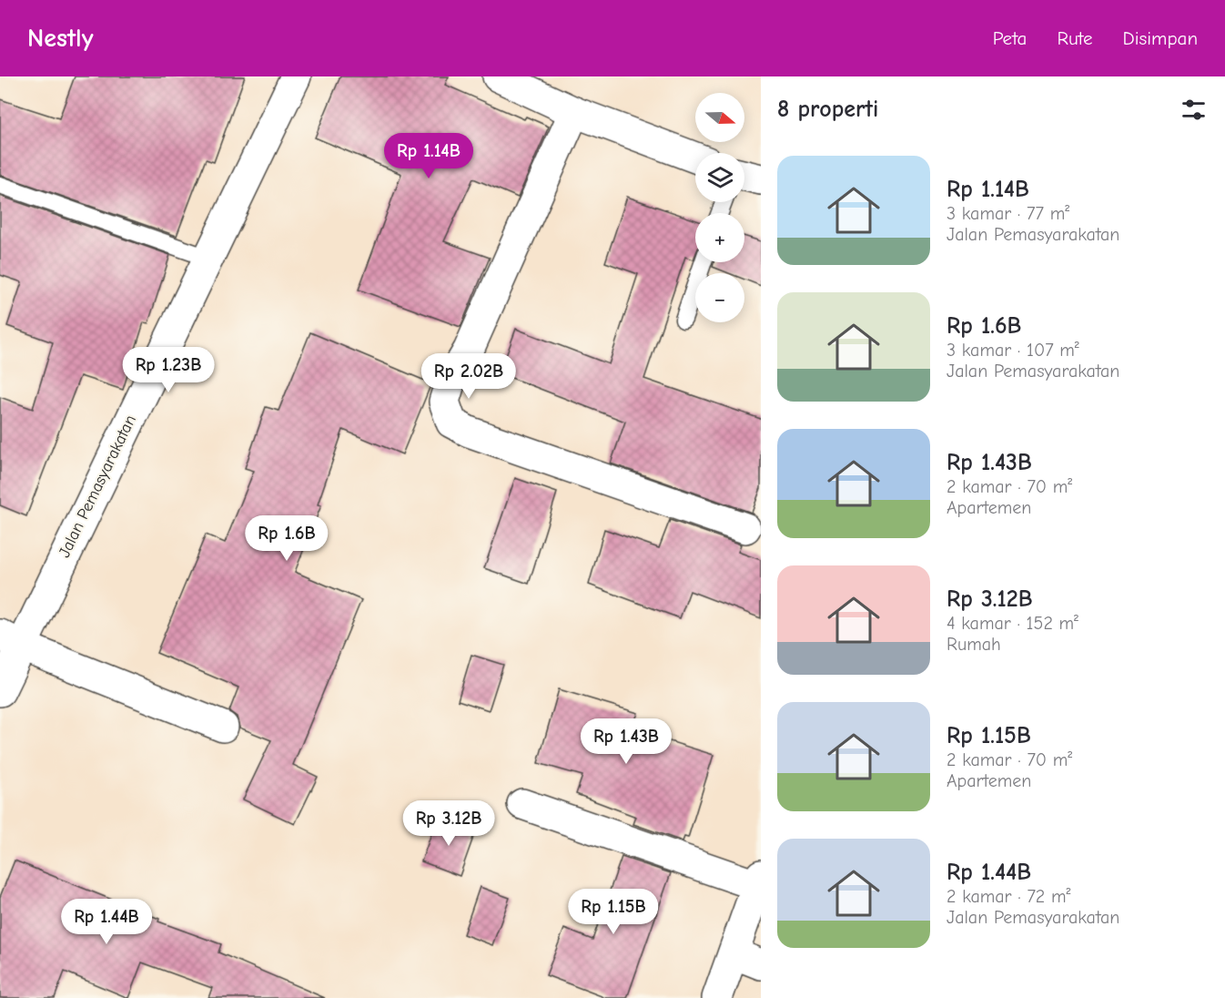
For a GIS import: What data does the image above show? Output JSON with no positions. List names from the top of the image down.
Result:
{
  "streets": {
    "street": ["Jalan Pemasyarakatan"]
  },
  "north": "right",
  "page": {
    "header": "Nestly",
    "nav": ["Peta", "Rute", "Disimpan"],
    "heading": "8 properti",
    "map_buttons": ["+", "−"],
    "price": [
      "Rp 1.14B",
      "Rp 1.23B",
      "Rp 2.02B",
      "Rp 1.6B",
      "Rp 1.43B",
      "Rp 3.12B",
      "Rp 1.15B",
      "Rp 1.44B"
    ],
    "list": [
      {
        "name": "Rp 1.14B",
        "note": "3 kamar · 77 m² · Jalan Pemasyarakatan"
      },
      {
        "name": "Rp 1.6B",
        "note": "3 kamar · 107 m² · Jalan Pemasyarakatan"
      },
      {
        "name": "Rp 1.43B",
        "note": "2 kamar · 70 m² · Apartemen"
      },
      {
        "name": "Rp 3.12B",
        "note": "4 kamar · 152 m² · Rumah"
      },
      {
        "name": "Rp 1.15B",
        "note": "2 kamar · 70 m² · Apartemen"
      },
      {
        "name": "Rp 1.44B",
        "note": "2 kamar · 72 m² · Jalan Pemasyarakatan"
      }
    ]
  }
}
